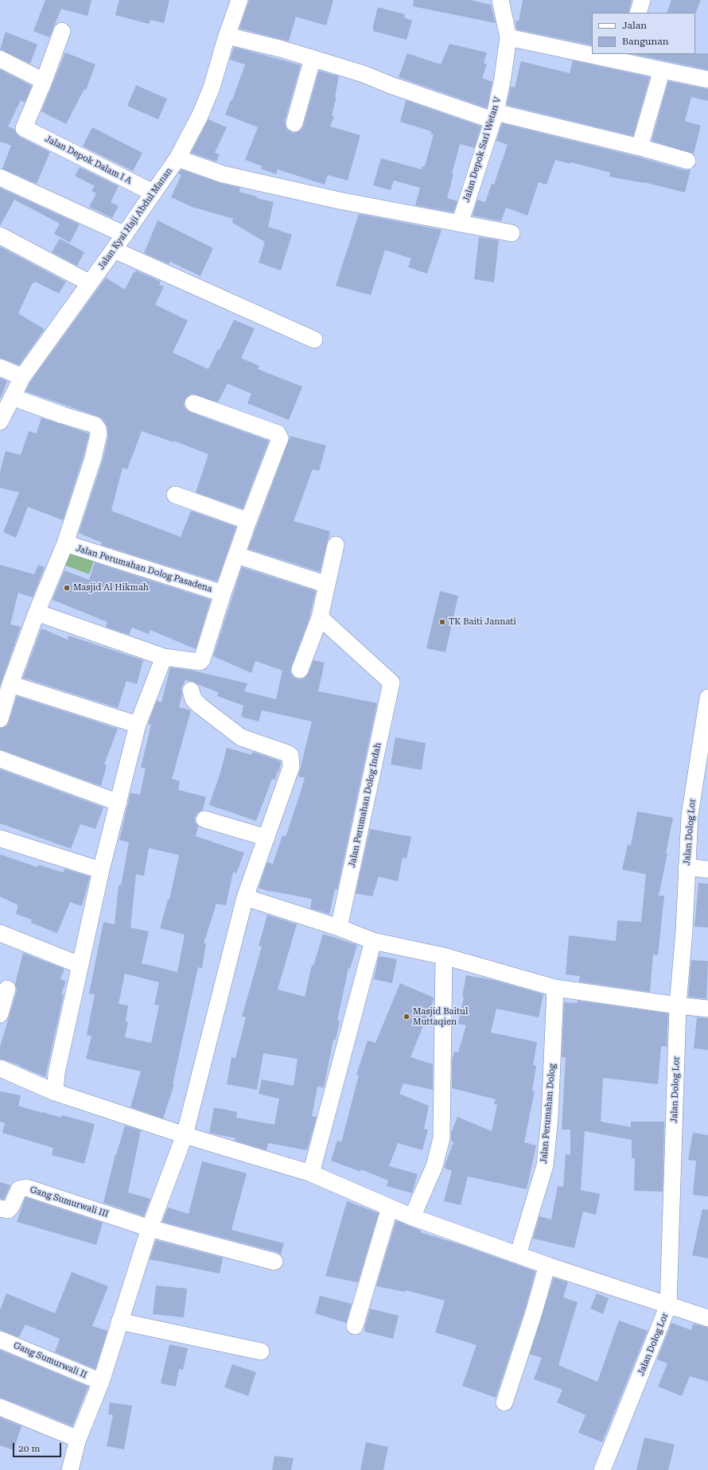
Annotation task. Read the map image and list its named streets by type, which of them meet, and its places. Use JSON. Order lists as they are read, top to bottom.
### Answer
{
  "streets": {
    "street": [
      "Jalan Depok Sari Wetan V",
      "Jalan Depok Dalam I A",
      "Jalan Kyai Haji Abdul Manan",
      "Jalan Perumahan Dolog Pasadena",
      "Jalan Perumahan Dolog Indah",
      "Jalan Dolog Lor",
      "Jalan Perumahan Dolog",
      "Gang Sumurwali III",
      "Gang Sumurwali II"
    ]
  },
  "crossings": [
    ["Jalan Depok Dalam I A", "Jalan Kyai Haji Abdul Manan"],
    ["Jalan Kyai Haji Abdul Manan", "Jalan Perumahan Dolog Pasadena"]
  ],
  "places": ["Masjid Al Hikmah", "TK Baiti Jannati", "Masjid Baitul Muttaqien"],
  "legend": ["Jalan", "Bangunan"],
  "scale_bar": "20 m"
}
